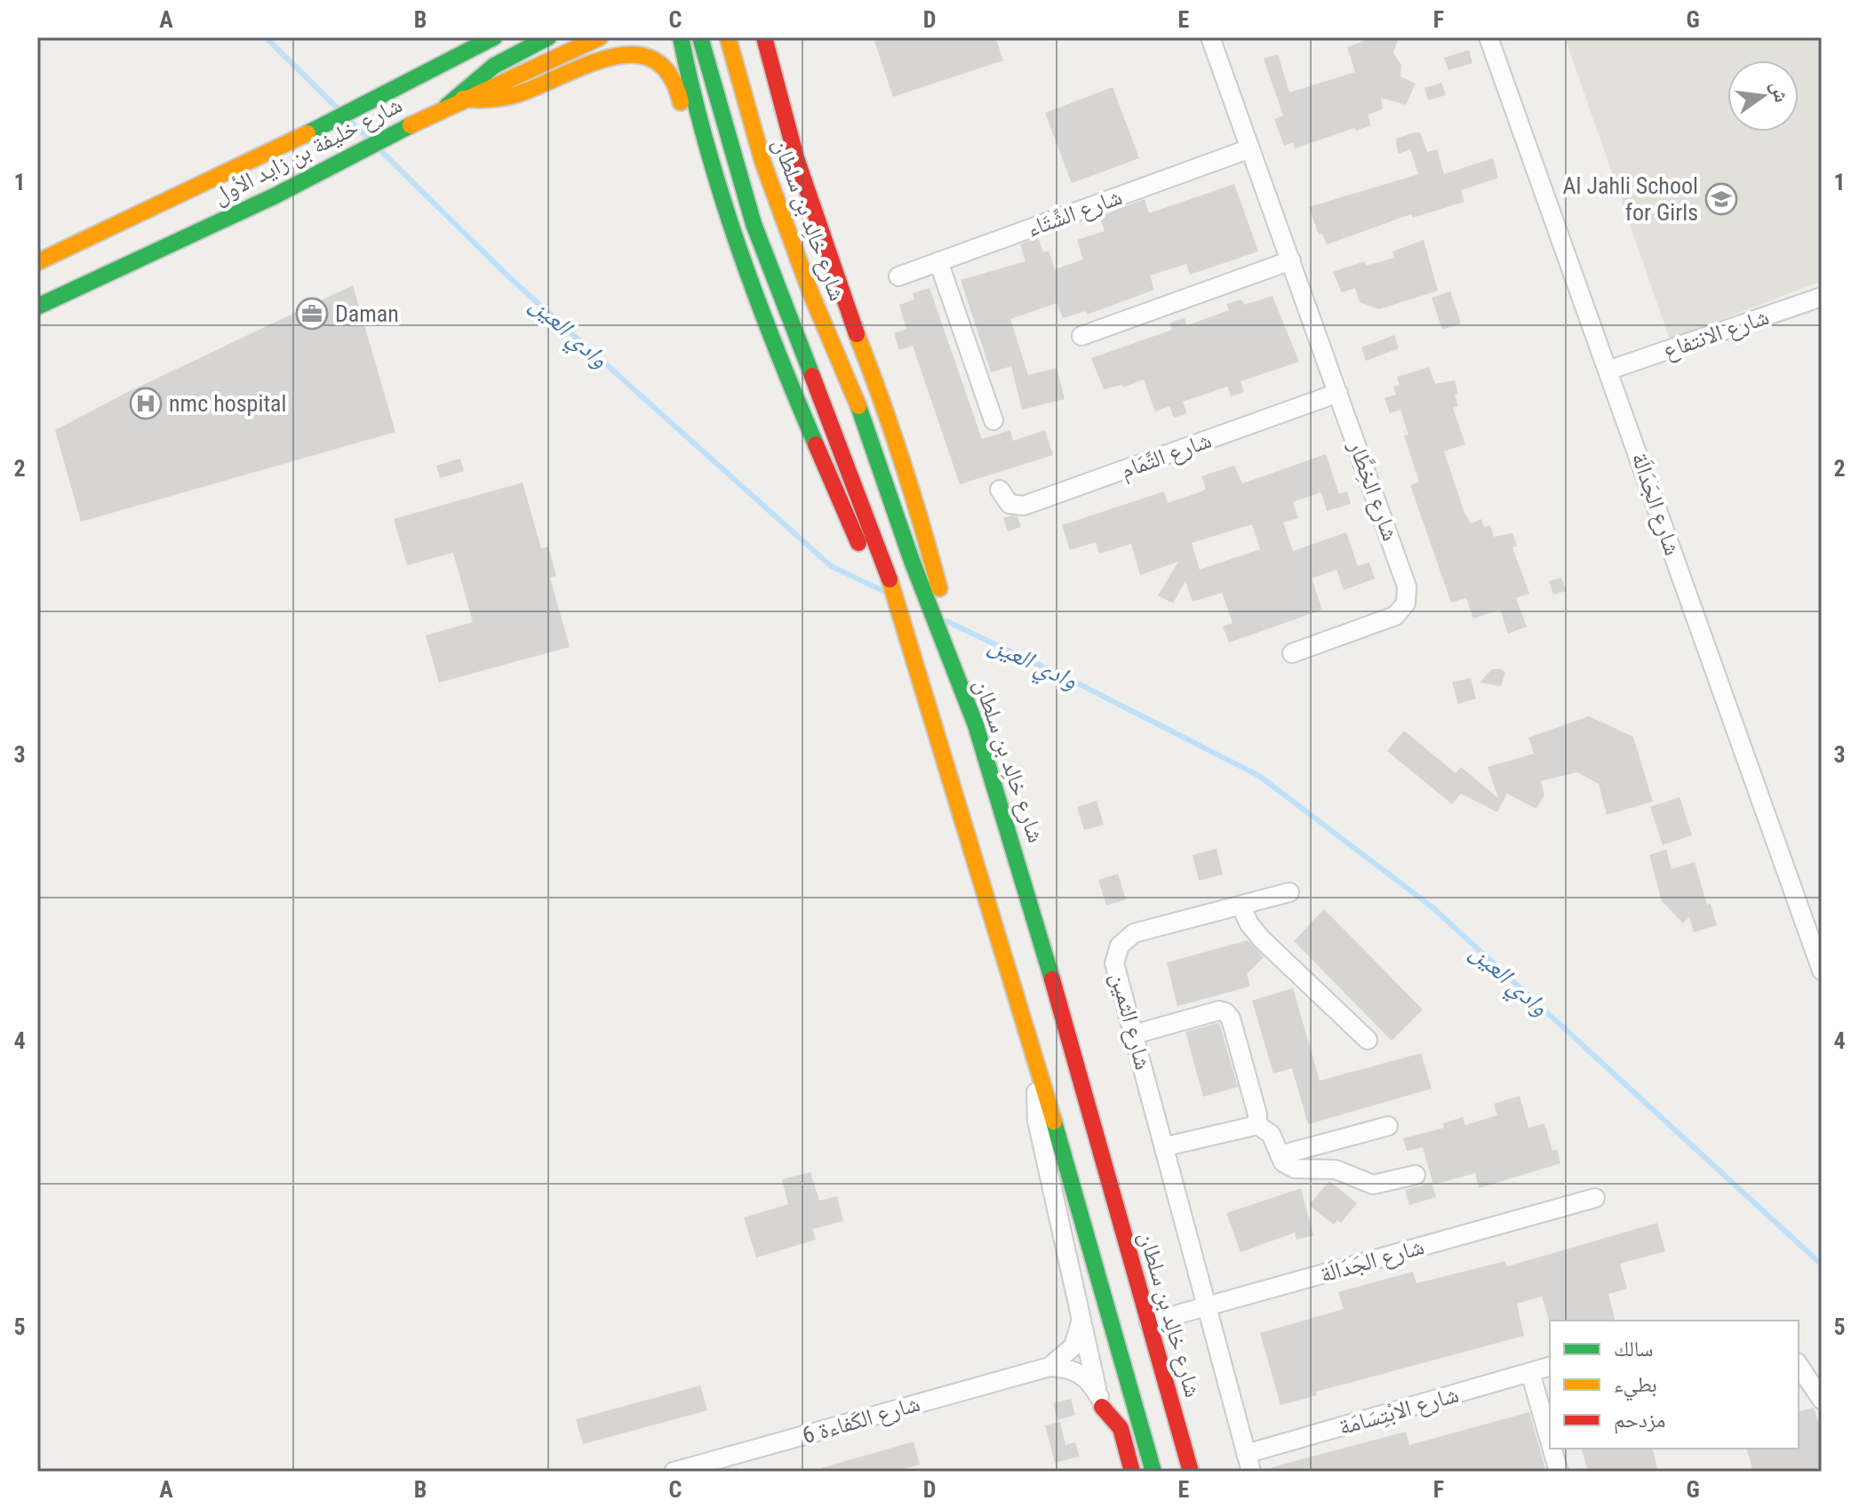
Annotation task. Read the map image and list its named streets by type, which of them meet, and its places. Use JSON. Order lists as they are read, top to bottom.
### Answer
{
  "streets": {
    "main road": ["شارع خليفة بن زايد الأول", "شارع خالِد بن سلطان"],
    "street": [
      "شارع الشِّتَاء",
      "شارع الانتفاع",
      "شارع التَّمَام",
      "شارع الخِطَّار",
      "شارع الجَدَالَة",
      "شارع الثمين",
      "شارع الابْتِسَامَة",
      "شارع الكَفاءة 6"
    ]
  },
  "crossings": [
    ["شارع الشِّتَاء", "شارع الخِطَّار"],
    ["شارع خالِد بن سلطان", "شارع الجَدَالَة"],
    ["شارع الانتفاع", "شارع الجَدَالَة"],
    ["شارع التَّمَام", "شارع الخِطَّار"],
    ["شارع الجَدَالَة", "شارع الثمين"],
    ["شارع الثمين", "شارع الابْتِسَامَة"]
  ],
  "water": ["وادي العين"],
  "places": {
    "school or university": ["Al Jahli School for Girls"],
    "office": ["Daman"],
    "hospital": ["nmc hospital"]
  },
  "legend": ["سالك", "بطيء", "مزدحم"],
  "north": "right",
  "grid": {
    "columns": [
      "A",
      "B",
      "C",
      "D",
      "E",
      "F",
      "G"
    ],
    "rows": [
      "1",
      "2",
      "3",
      "4",
      "5"
    ]
  }
}
